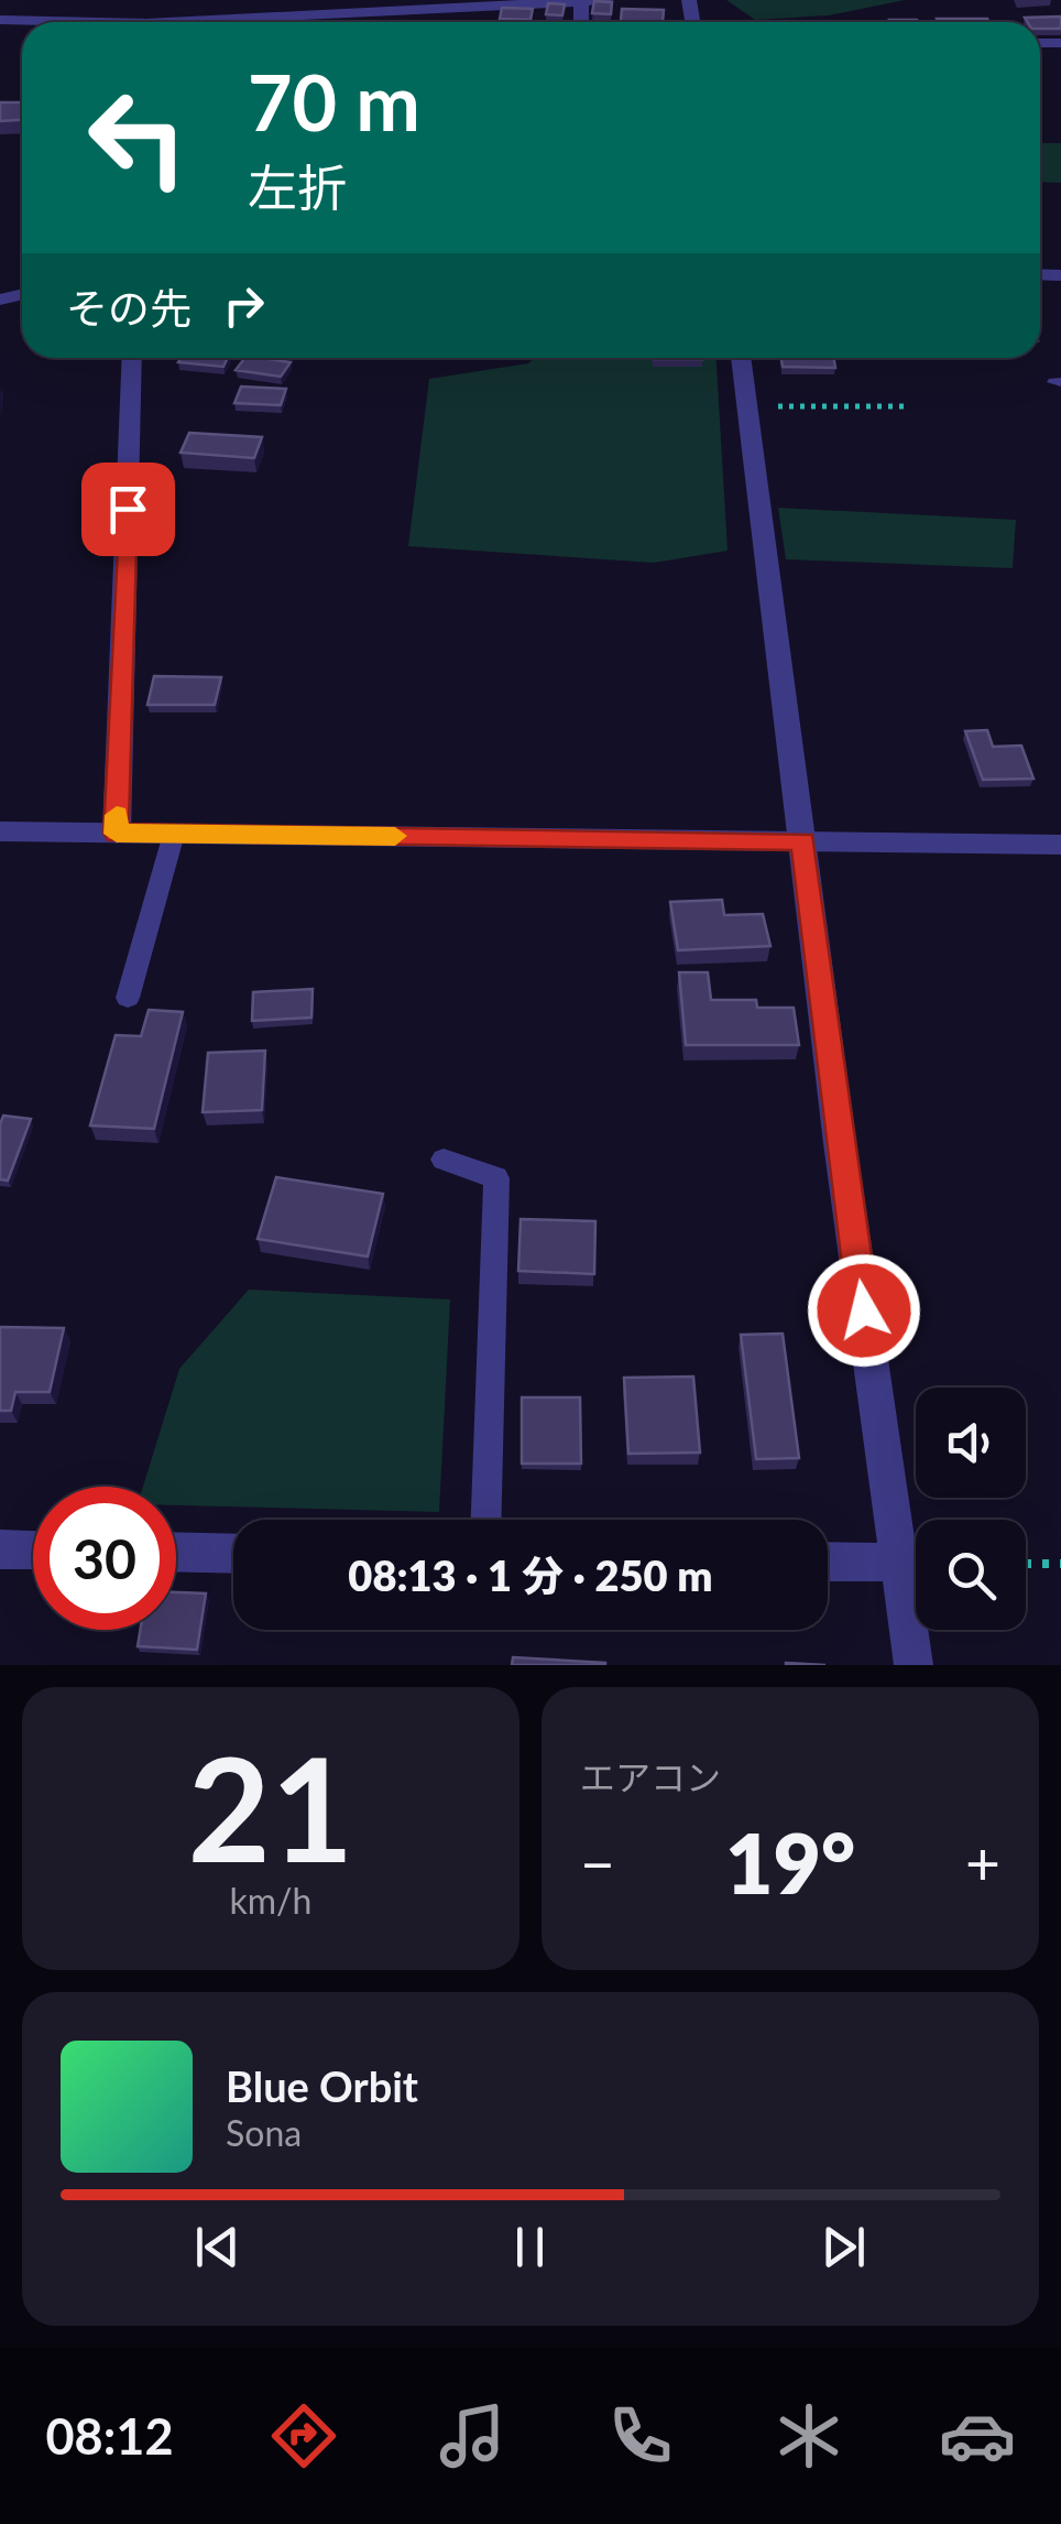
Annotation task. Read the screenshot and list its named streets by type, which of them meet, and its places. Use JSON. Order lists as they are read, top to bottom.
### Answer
{
  "page": {
    "turn": ["70 m", "左折"],
    "then": "その先",
    "limit": "30",
    "trip": "08:13 · 1 分 · 250 m",
    "tile": [
      ["21", "km/h"],
      "エアコン"
    ],
    "heat": ["−", "19°", "+"],
    "song": ["Blue Orbit", "Sona"],
    "tabs": "08:12"
  }
}
